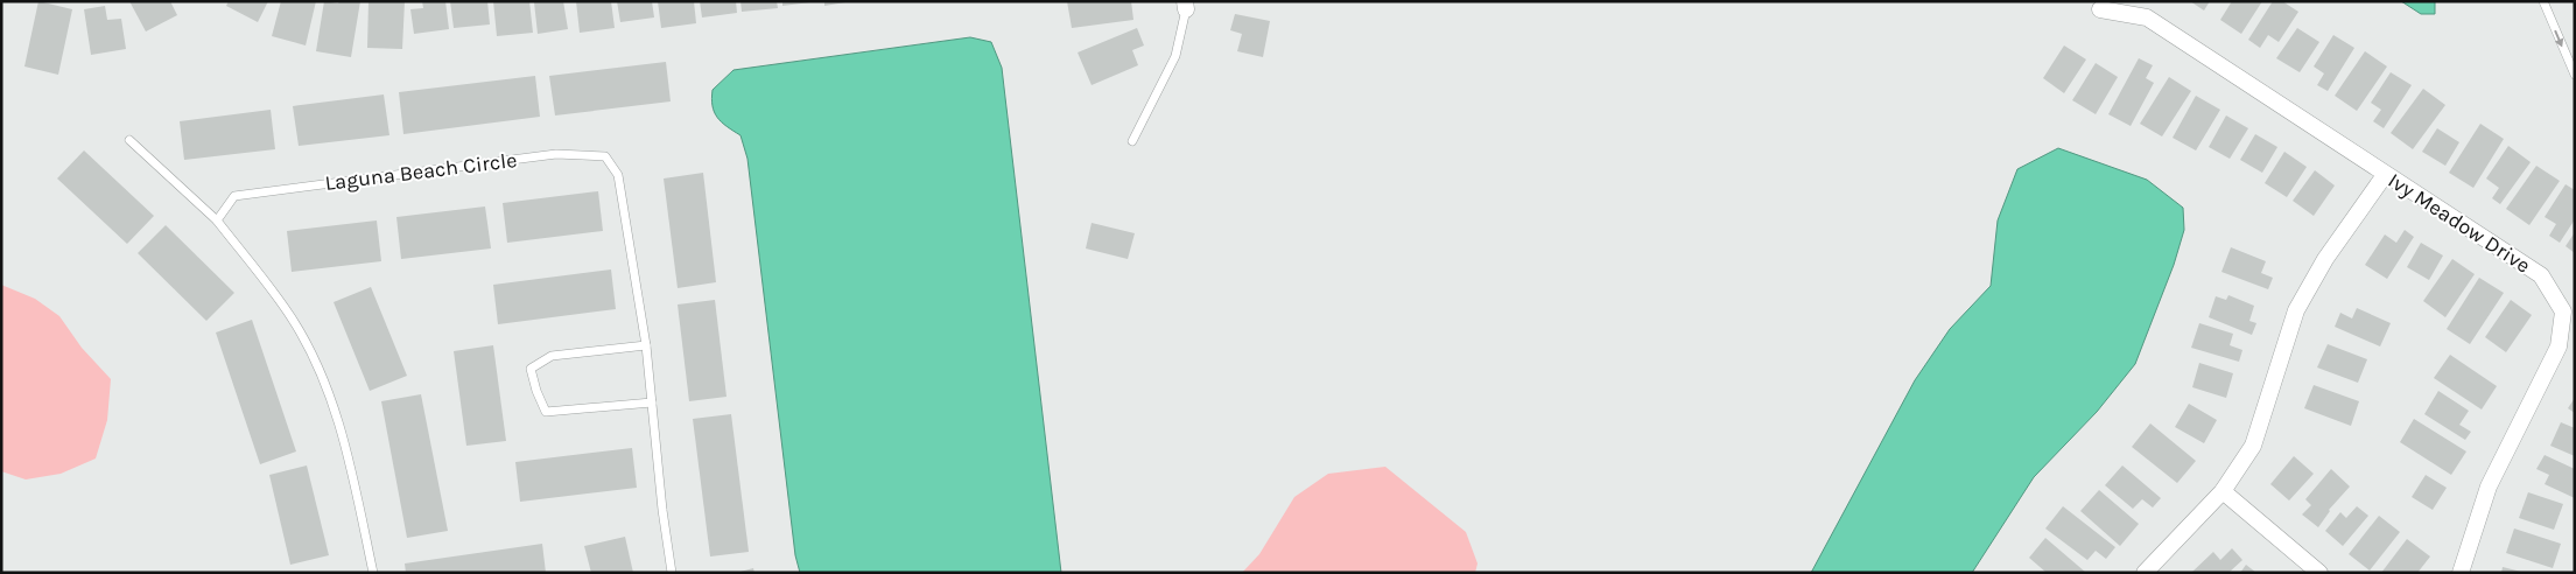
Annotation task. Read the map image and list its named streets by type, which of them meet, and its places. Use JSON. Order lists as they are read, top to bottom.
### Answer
{
  "streets": {
    "street": ["Ivy Meadow Drive"],
    "lane": ["Laguna Beach Circle"]
  }
}
